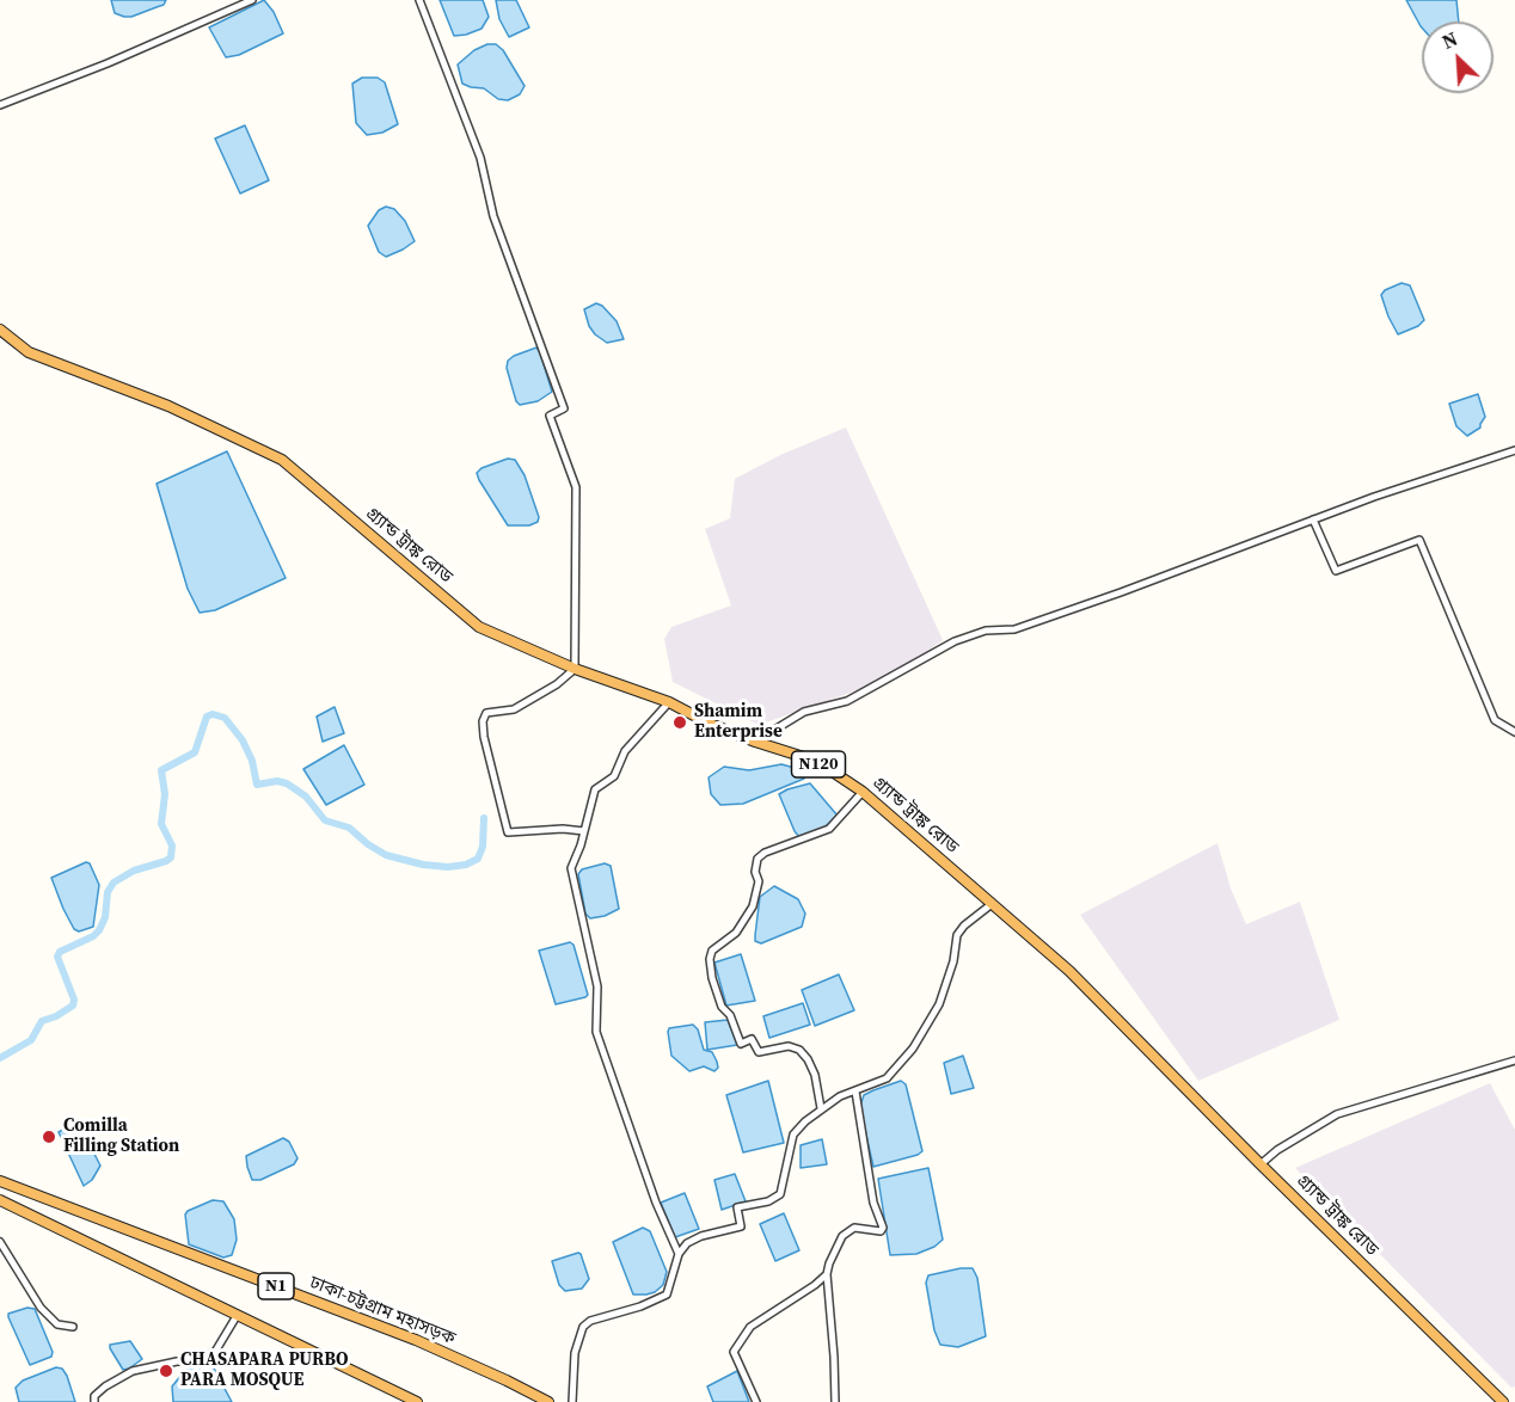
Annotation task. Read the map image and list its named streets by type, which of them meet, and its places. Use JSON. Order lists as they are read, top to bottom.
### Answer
{
  "streets": {
    "highway": [
      "গ্র্যান্ড ট্রাঙ্ক রোড",
      "N120",
      "N1",
      "ঢাকা-চট্টগ্রাম মহাসড়ক"
    ]
  },
  "places": ["Shamim Enterprise", "Comilla Filling Station", "CHASAPARA PURBO PARA MOSQUE"],
  "north": "top left"
}
